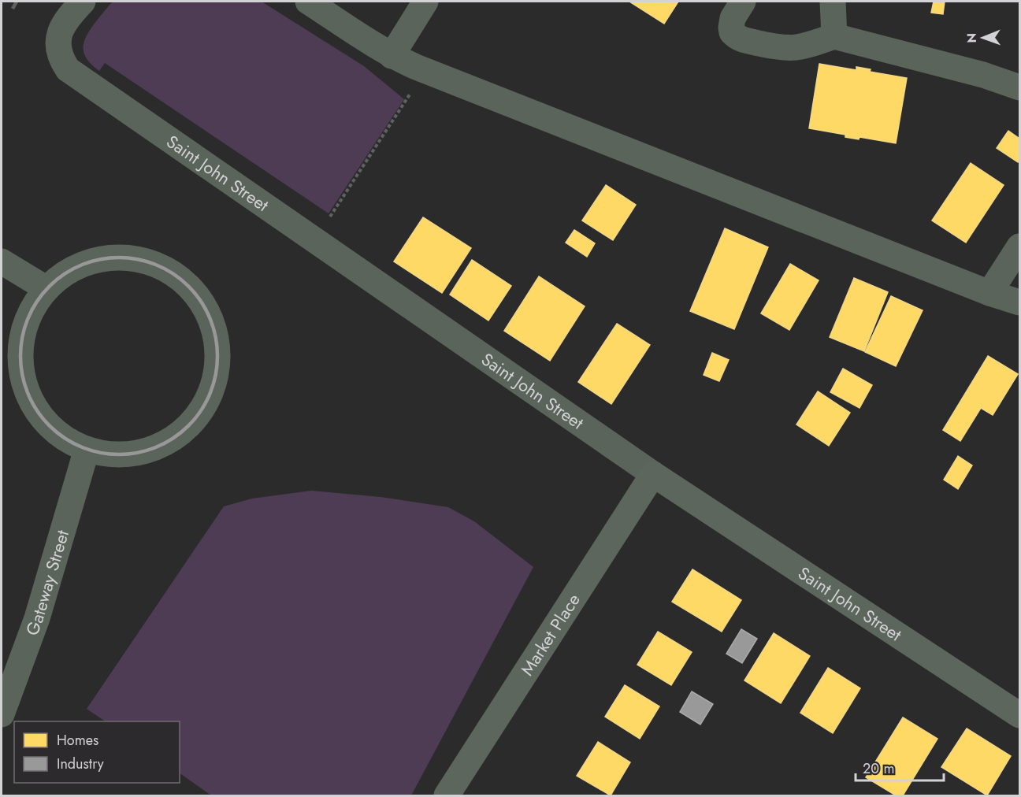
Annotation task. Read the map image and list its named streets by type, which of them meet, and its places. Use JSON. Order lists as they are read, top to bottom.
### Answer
{
  "streets": {
    "street": ["Saint John Street", "Gateway Street", "Market Place"]
  },
  "crossings": [
    ["Saint John Street", "Market Place"]
  ],
  "legend": ["Homes", "Industry"],
  "scale_bar": "20 m",
  "north": "left"
}
